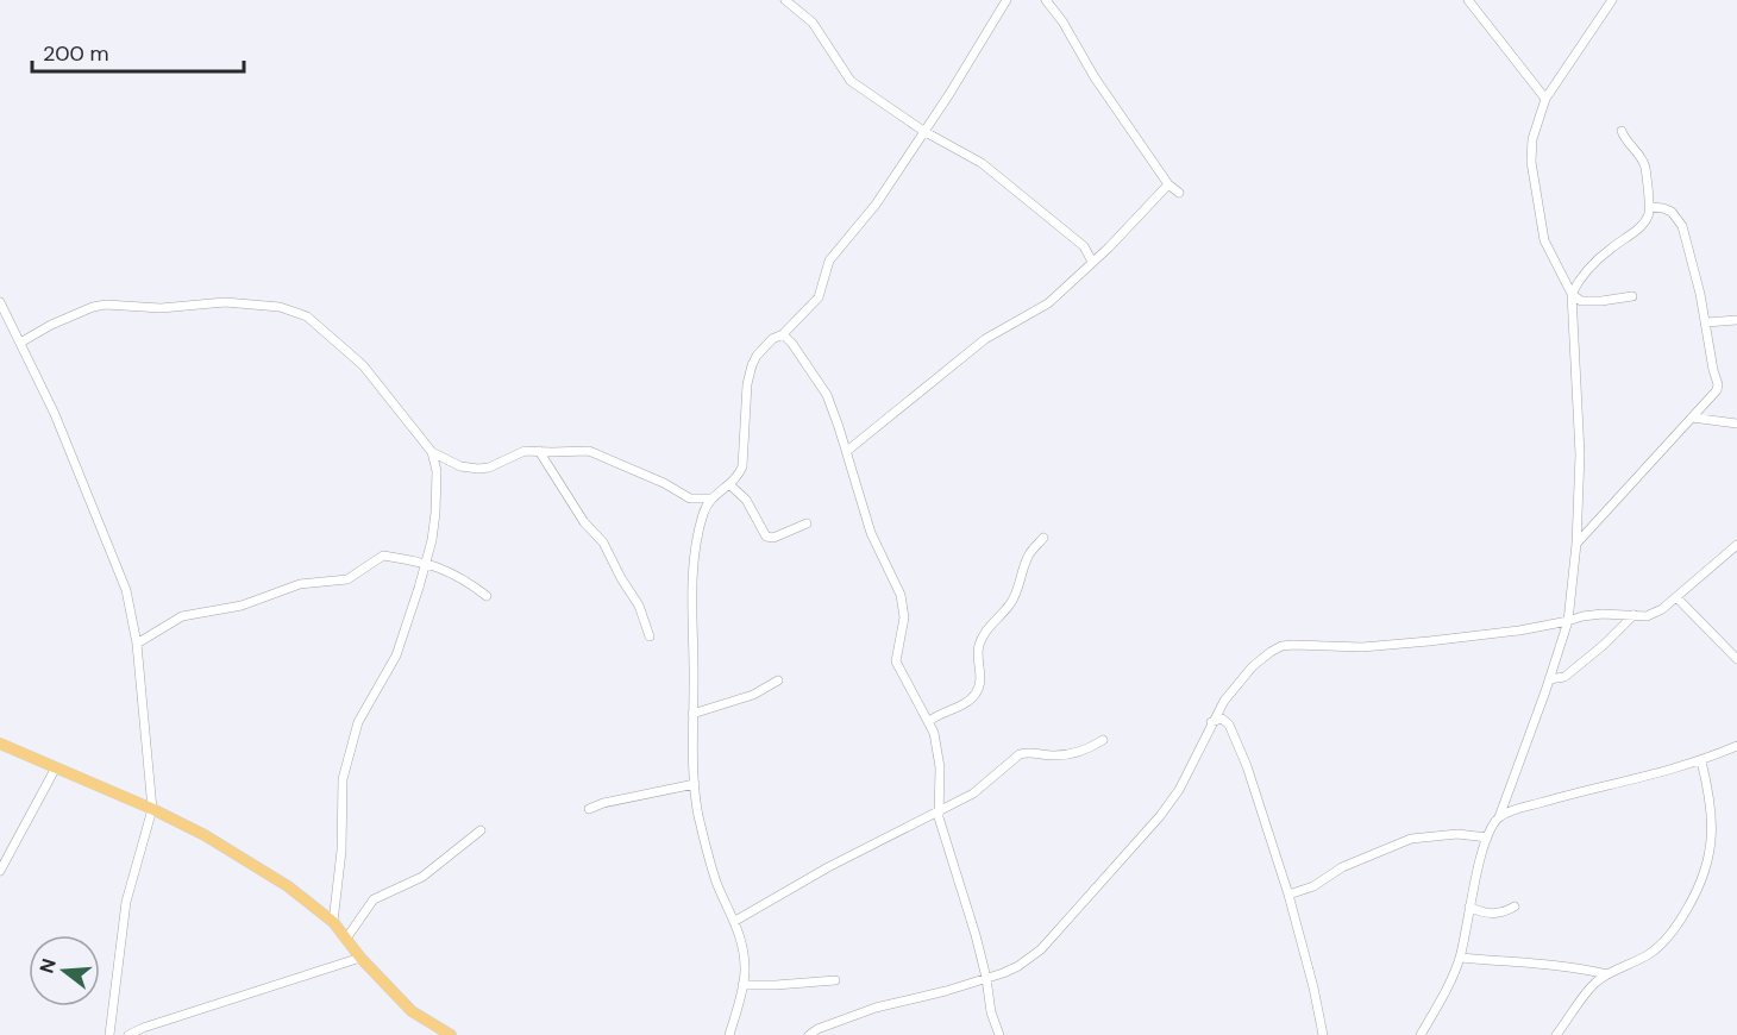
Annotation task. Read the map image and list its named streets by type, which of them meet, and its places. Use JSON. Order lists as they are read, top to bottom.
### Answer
{
  "scale_bar": "200 m",
  "north": "left"
}
